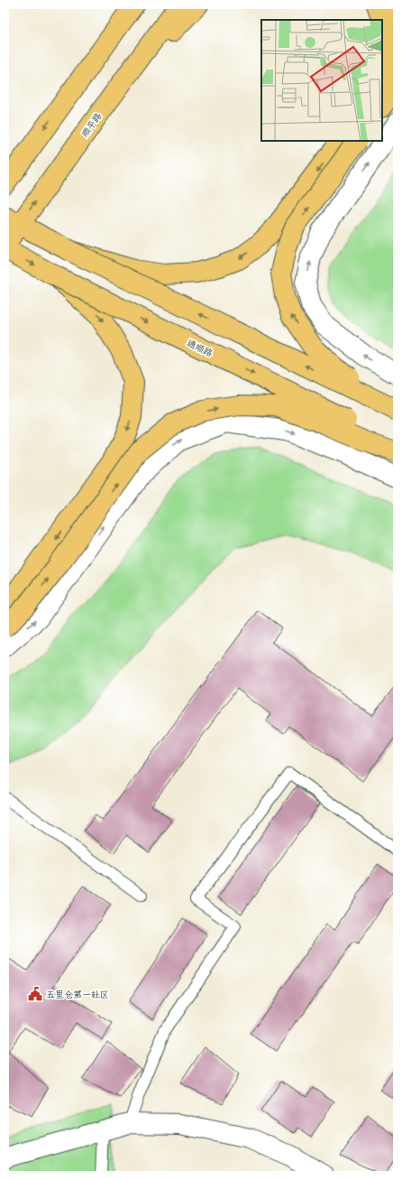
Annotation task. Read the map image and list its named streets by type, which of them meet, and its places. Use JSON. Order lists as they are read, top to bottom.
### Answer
{
  "streets": {
    "main road": ["顺平路", "通顺路"]
  },
  "places": {
    "public building": ["五里仓第一社区"]
  }
}
